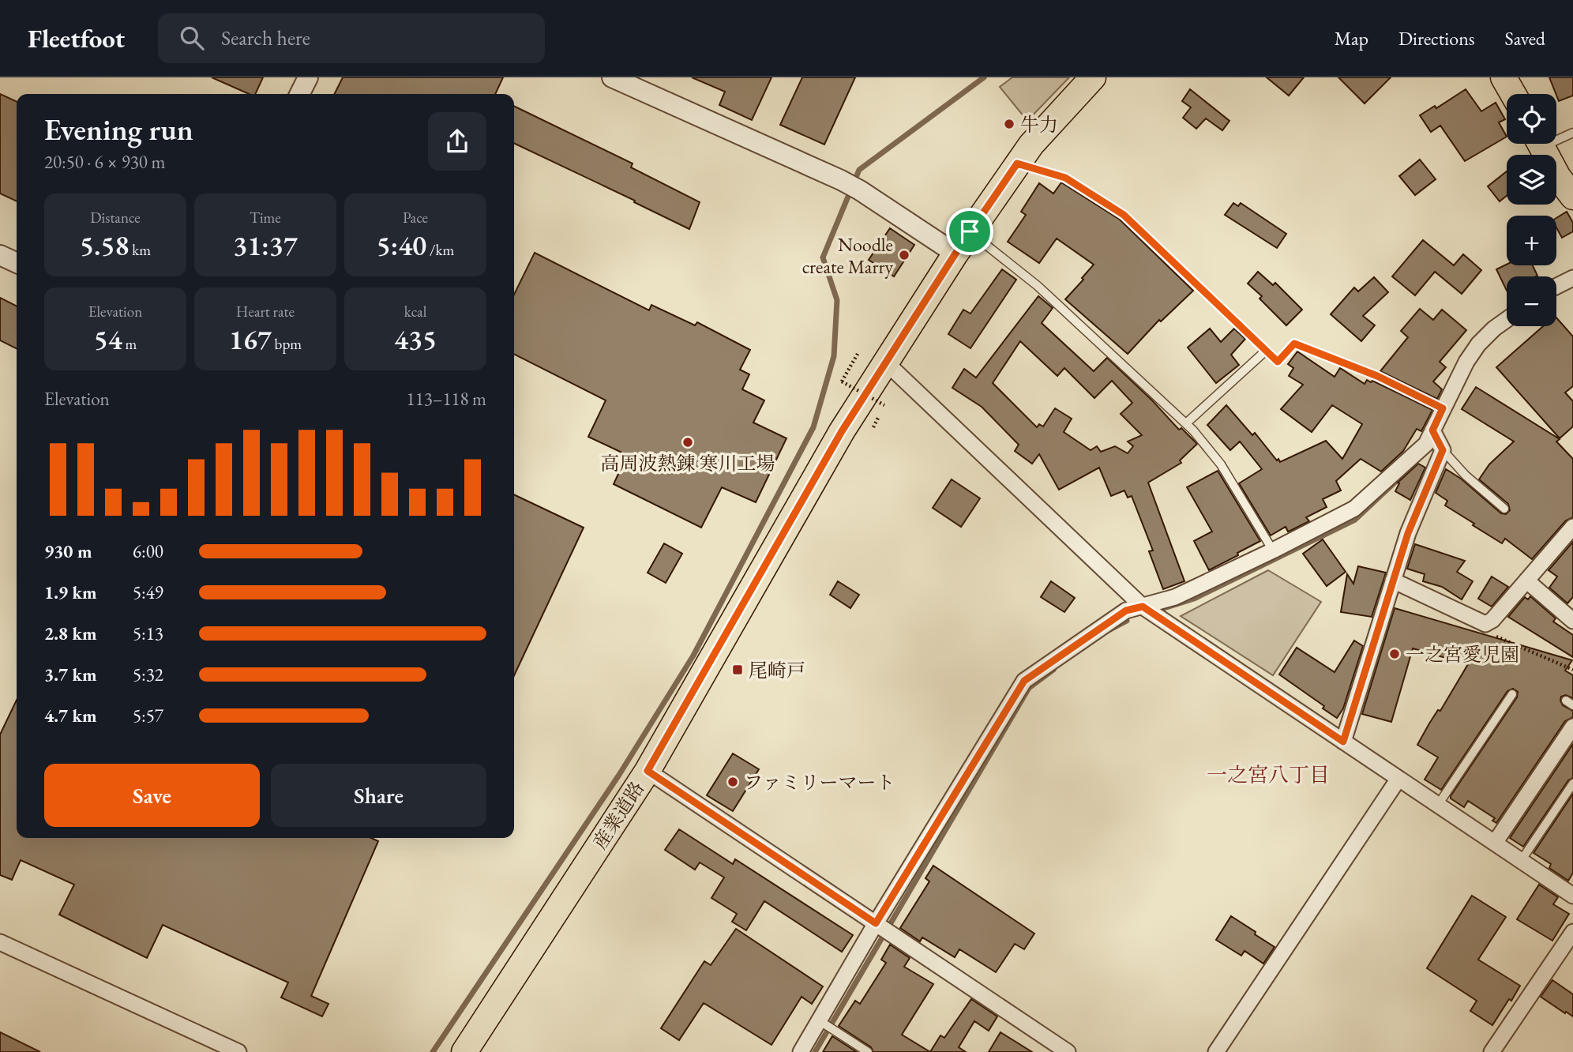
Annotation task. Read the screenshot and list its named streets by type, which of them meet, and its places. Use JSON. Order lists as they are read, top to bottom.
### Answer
{
  "streets": {
    "main road": ["産業道路"]
  },
  "districts": ["一之宮八丁目"],
  "places": {
    "other": [
      "牛力",
      "Noodle create Marry",
      "高周波熱錬 寒川工場",
      "一之宮愛児園",
      "ファミリーマート"
    ],
    "transit": ["尾崎戸"]
  },
  "page": {
    "header": "Fleetfoot",
    "search": "Search here",
    "nav": ["Map", "Directions", "Saved"],
    "map_buttons": ["+", "−"],
    "heading": ["Evening run", "20:50 · 6 × 930 m"],
    "stats": [
      ["Distance", "5.58 km"],
      ["Time", "31:37"],
      ["Pace", "5:40 /km"],
      ["Elevation", "54 m"],
      ["Heart rate", "167 bpm"],
      ["kcal", "435"]
    ],
    "chart": ["Elevation", "113–118 m"],
    "list": [
      {
        "name": "930 m",
        "note": "6:00"
      },
      {
        "name": "1.9 km",
        "note": "5:49"
      },
      {
        "name": "2.8 km",
        "note": "5:13"
      },
      {
        "name": "3.7 km",
        "note": "5:32"
      },
      {
        "name": "4.7 km",
        "note": "5:57"
      }
    ],
    "buttons": ["Save", "Share"]
  }
}
